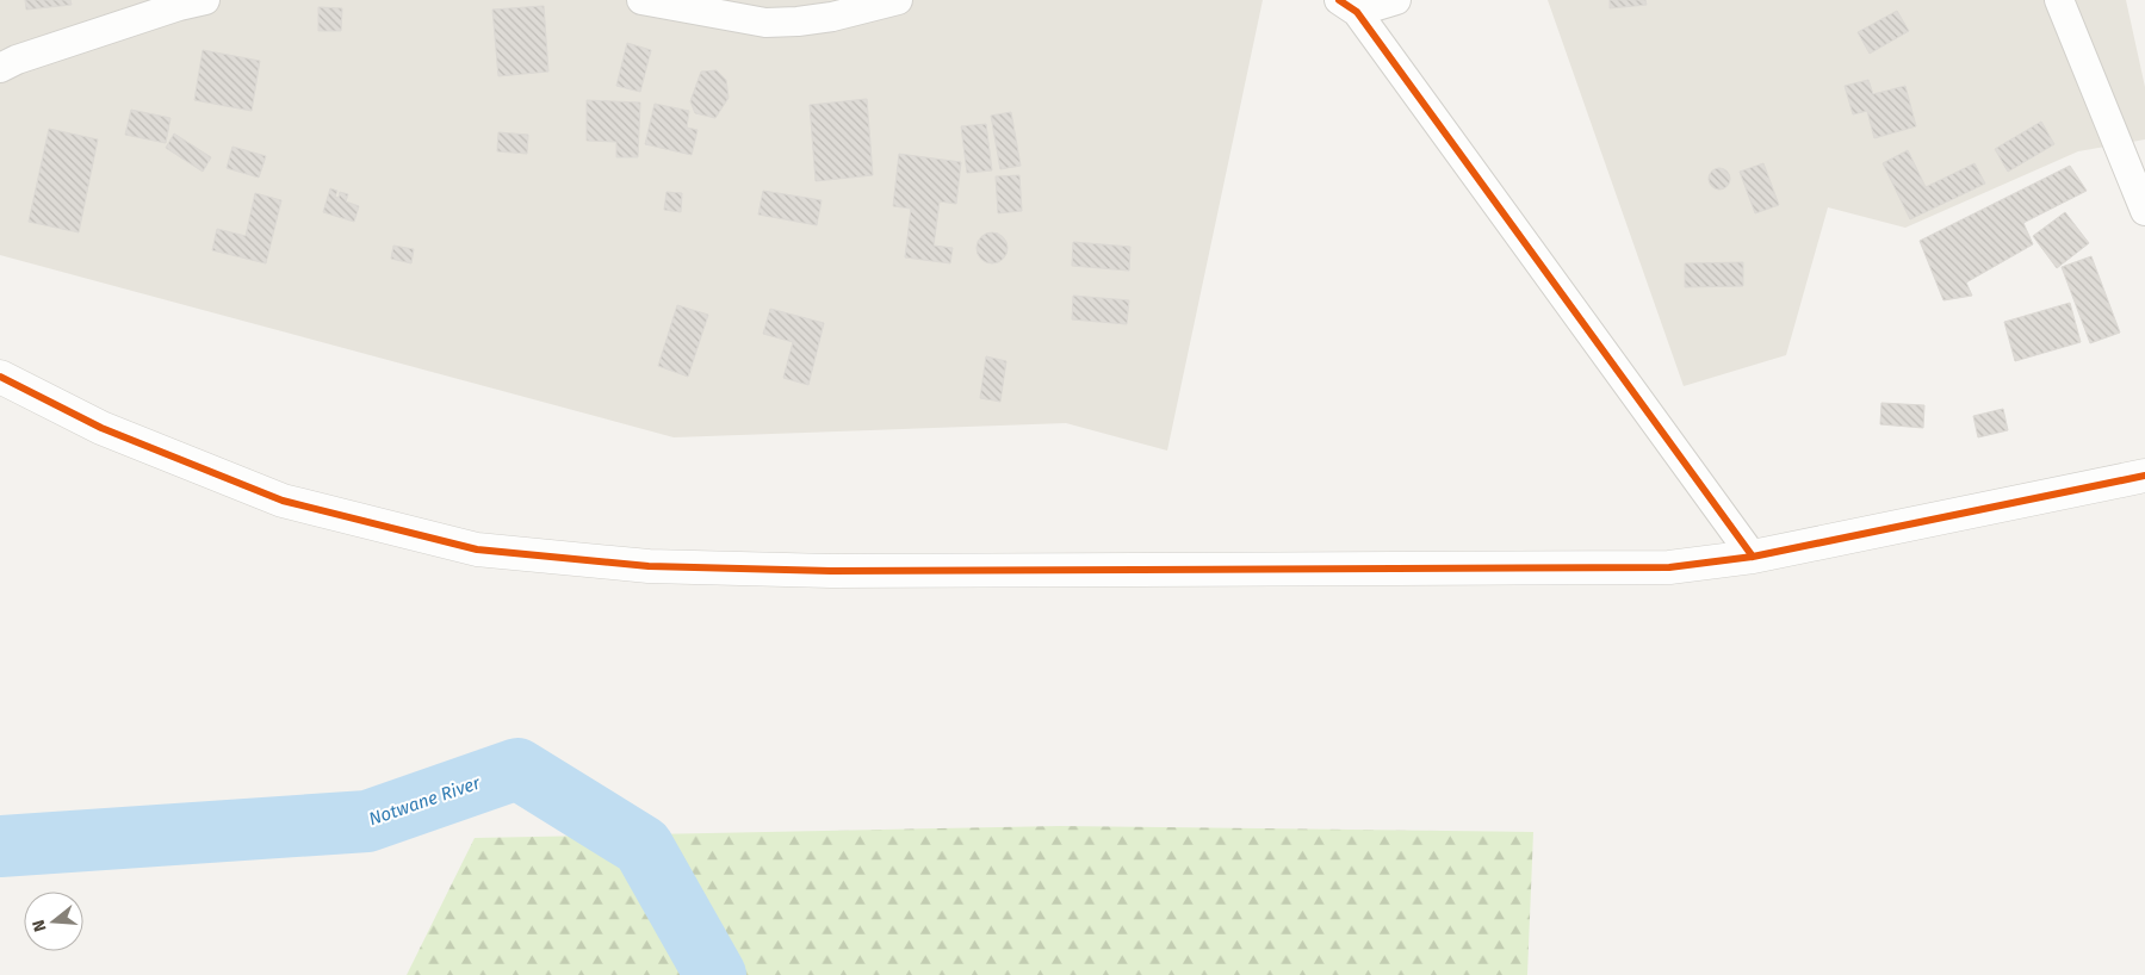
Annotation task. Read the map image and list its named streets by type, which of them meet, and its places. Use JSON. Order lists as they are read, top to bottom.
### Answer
{
  "water": ["Notwane River"],
  "north": "left"
}
